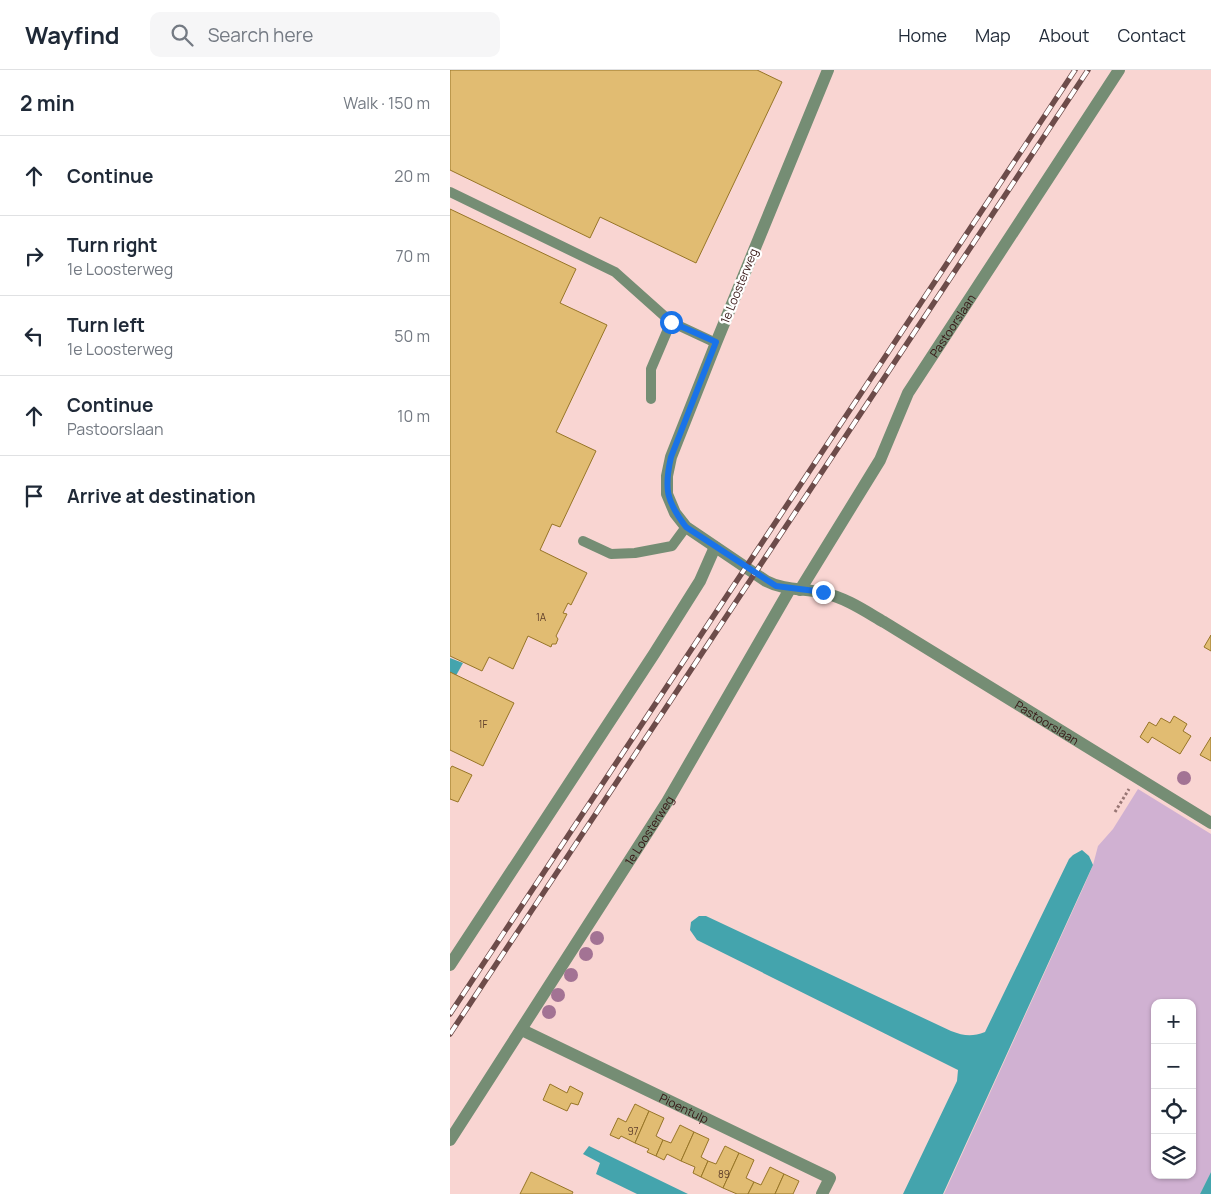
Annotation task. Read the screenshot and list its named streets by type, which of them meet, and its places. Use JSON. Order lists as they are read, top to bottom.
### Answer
{
  "streets": {
    "street": ["1e Loosterweg", "Pastoorslaan", "Pioentulp"]
  },
  "crossings": [
    ["1e Loosterweg", "Pastoorslaan"],
    ["1e Loosterweg", "Pioentulp"]
  ],
  "house_numbers": [
    "1A",
    "1F",
    "97",
    "89"
  ],
  "page": {
    "header": "Wayfind",
    "search": "Search here",
    "nav": [
      "Home",
      "Map",
      "About",
      "Contact"
    ],
    "heading": ["2 min", "Walk · 150 m"],
    "list": [
      ["Continue", "20 m"],
      ["Turn right", "1e Loosterweg", "70 m"],
      ["Turn left", "1e Loosterweg", "50 m"],
      ["Continue", "Pastoorslaan", "10 m"],
      "Arrive at destination"
    ],
    "map_buttons": ["+", "−"]
  }
}
